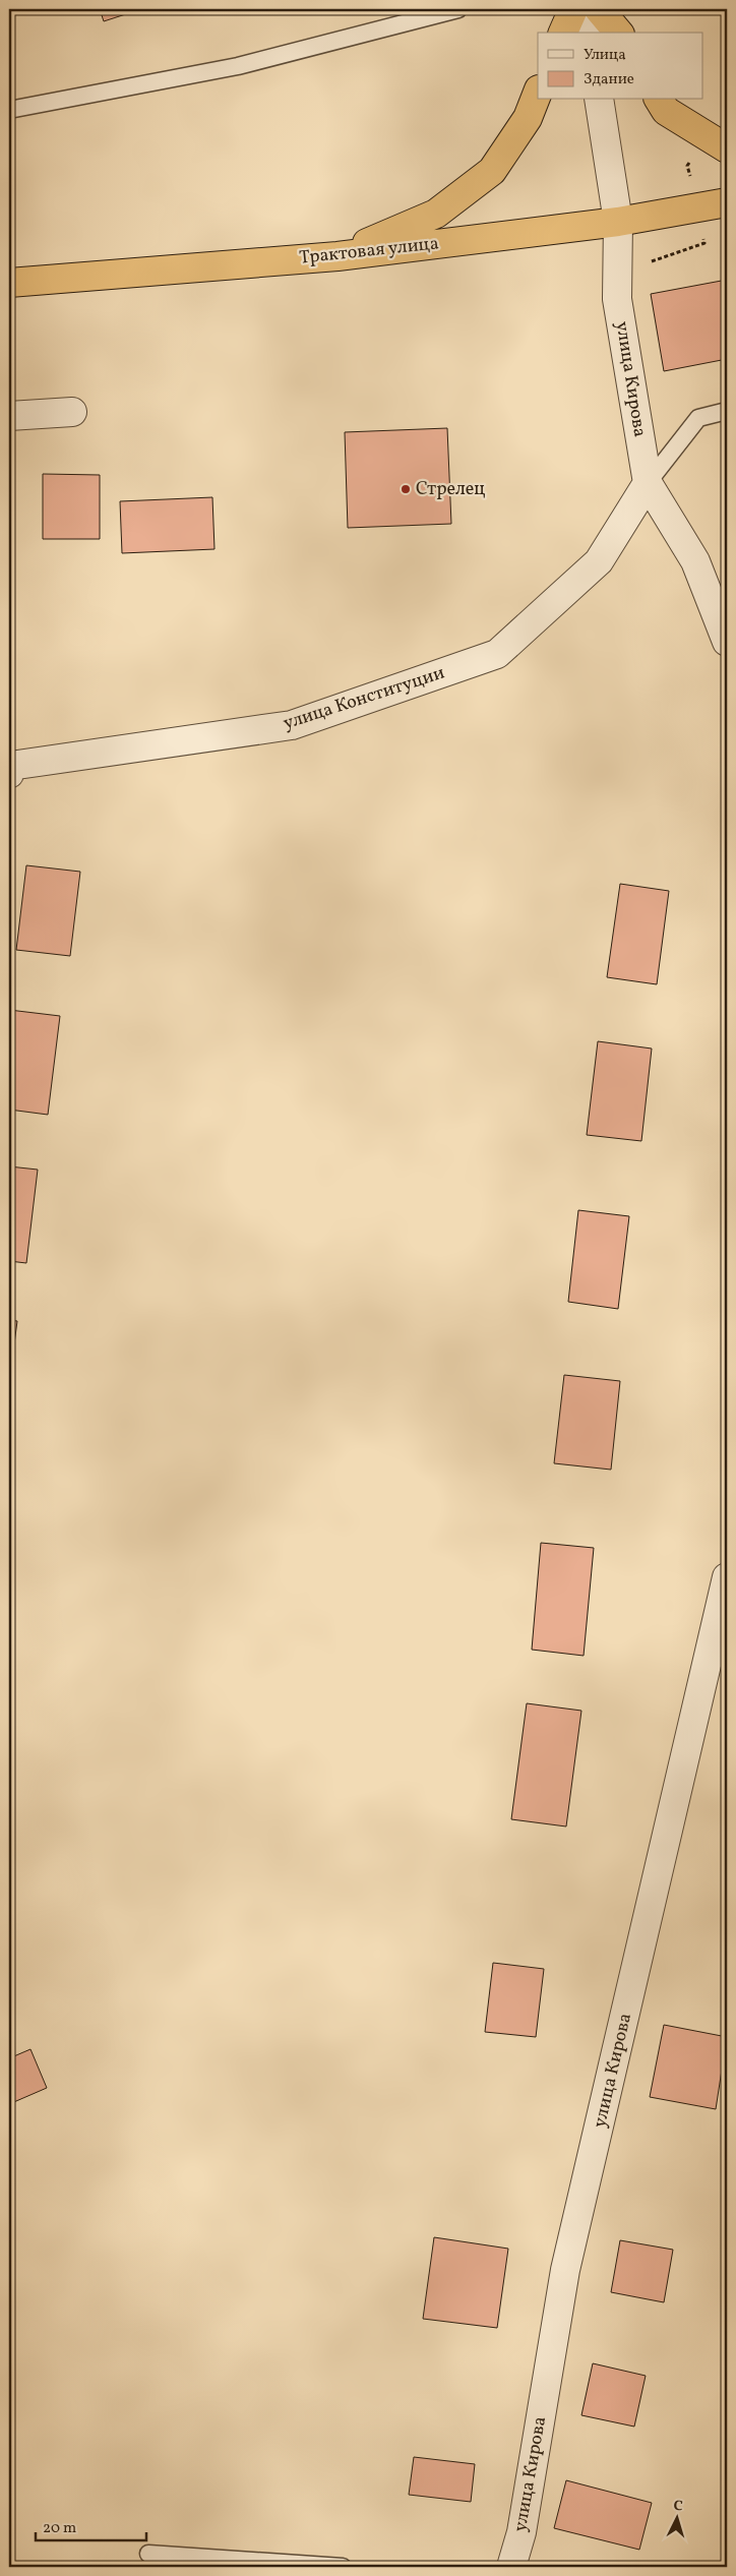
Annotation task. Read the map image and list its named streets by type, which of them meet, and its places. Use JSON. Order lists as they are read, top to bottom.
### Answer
{
  "streets": {
    "highway": ["Трактовая улица"],
    "street": ["улица Кирова", "улица Конституции"]
  },
  "crossings": [
    ["Трактовая улица", "улица Кирова"],
    ["улица Кирова", "улица Конституции"]
  ],
  "places": ["Стрелец"],
  "legend": ["Улица", "Здание"],
  "scale_bar": "20 m",
  "north": "top"
}
